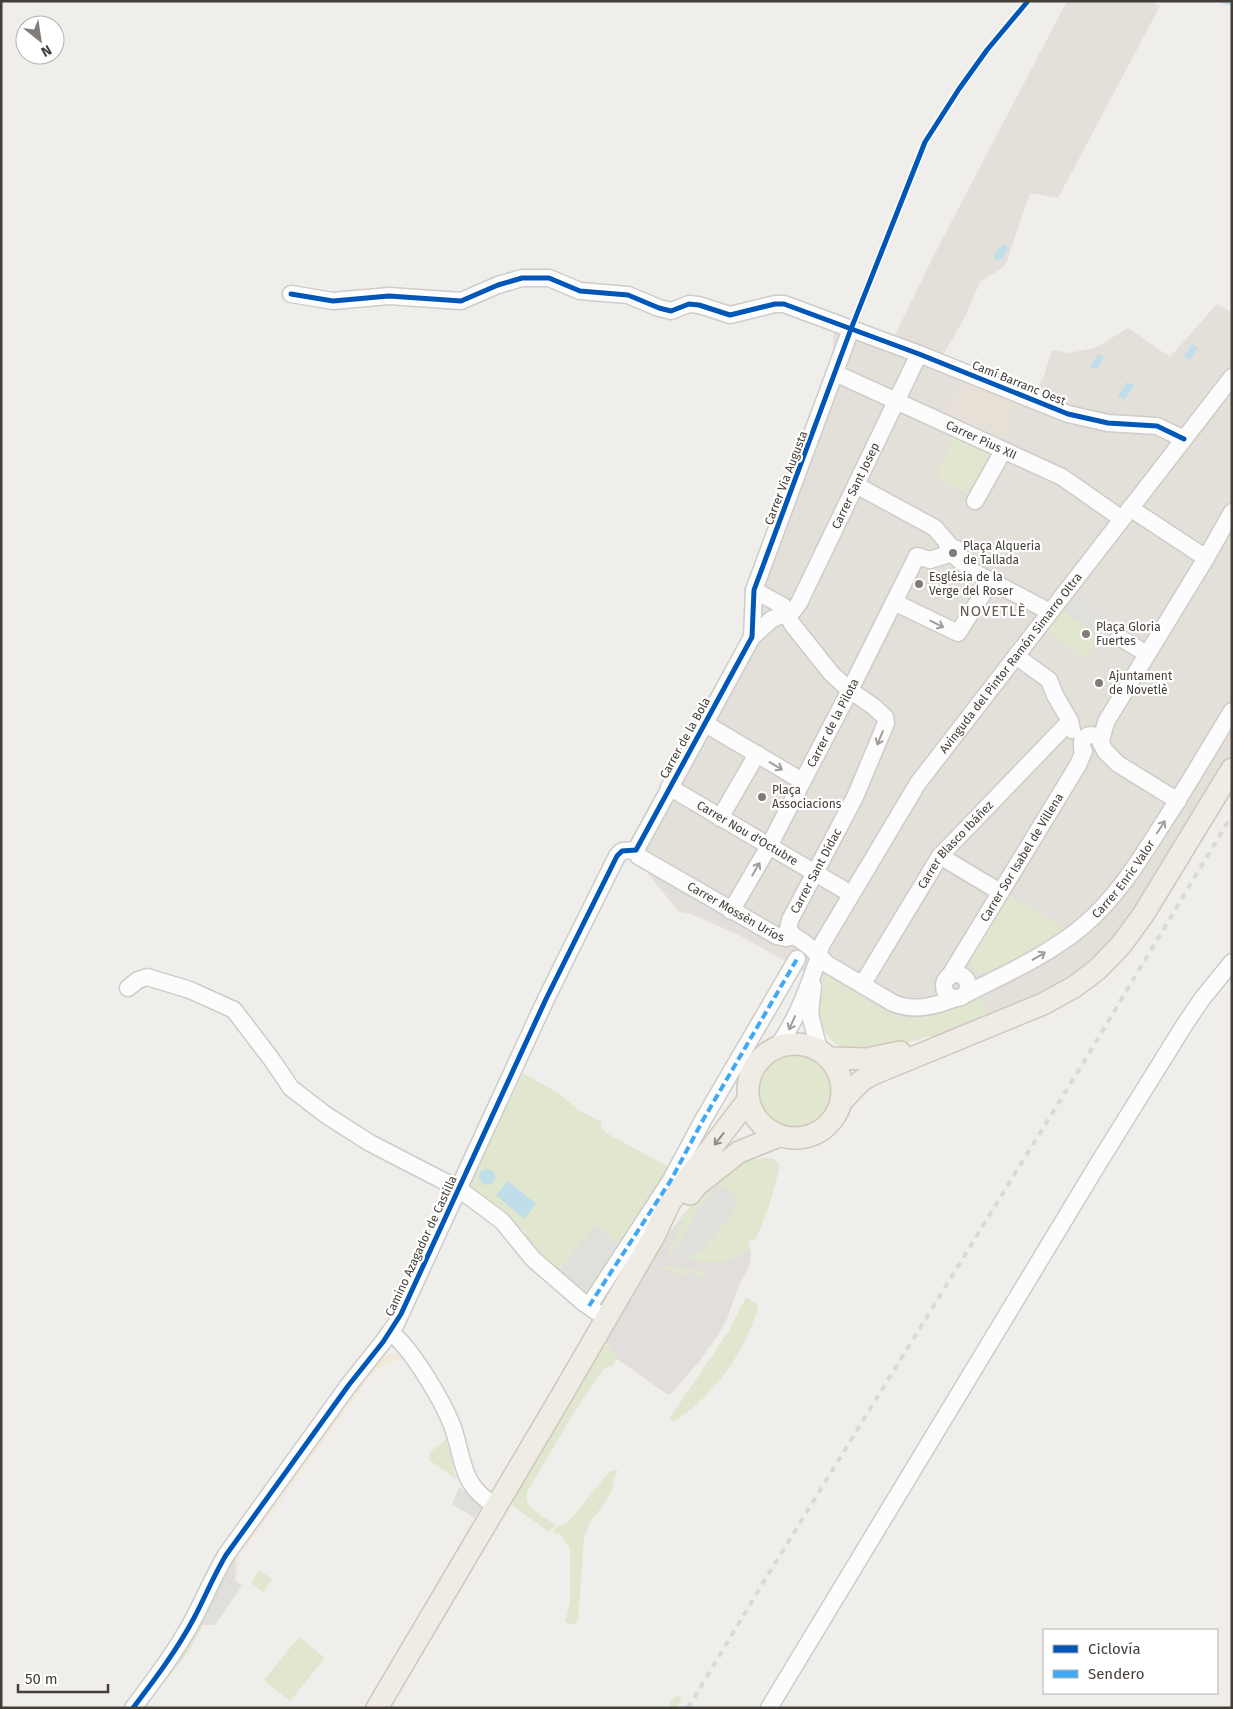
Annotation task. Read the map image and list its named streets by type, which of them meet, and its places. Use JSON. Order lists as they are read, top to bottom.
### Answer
{
  "streets": {
    "street": [
      "Camí Barranc Oest",
      "Carrer Pius XII",
      "Carrer Via Augusta",
      "Carrer Sant Josep",
      "Avinguda del Pintor Ramón Simarro Oltra",
      "Carrer de la Pilota",
      "Carrer de la Bola",
      "Carrer Nou d'Octubre",
      "Carrer Blasco Ibáñez",
      "Carrer Sor Isabel de Villena",
      "Carrer Sant Dídac",
      "Carrer Enric Valor",
      "Carrer Mossèn Uríos",
      "Camino Azagador de Castilla"
    ]
  },
  "crossings": [
    ["Camí Barranc Oest", "Carrer Via Augusta"],
    ["Camí Barranc Oest", "Carrer Sant Josep"],
    ["Camí Barranc Oest", "Avinguda del Pintor Ramón Simarro Oltra"],
    ["Carrer Pius XII", "Carrer Via Augusta"],
    ["Carrer Pius XII", "Carrer Sant Josep"],
    ["Carrer Pius XII", "Avinguda del Pintor Ramón Simarro Oltra"],
    ["Carrer Pius XII", "Carrer Sor Isabel de Villena"],
    ["Carrer Via Augusta", "Carrer de la Bola"],
    ["Carrer Sant Josep", "Carrer de la Bola"],
    ["Carrer Sant Josep", "Carrer Sant Dídac"],
    ["Avinguda del Pintor Ramón Simarro Oltra", "Carrer Nou d'Octubre"],
    ["Avinguda del Pintor Ramón Simarro Oltra", "Carrer Mossèn Uríos"],
    ["Carrer de la Pilota", "Carrer Nou d'Octubre"],
    ["Carrer de la Pilota", "Carrer Sant Dídac"],
    ["Carrer de la Pilota", "Carrer Mossèn Uríos"],
    ["Carrer de la Bola", "Carrer Nou d'Octubre"],
    ["Carrer de la Bola", "Carrer Sant Dídac"],
    ["Carrer de la Bola", "Carrer Mossèn Uríos"],
    ["Carrer de la Bola", "Camino Azagador de Castilla"],
    ["Carrer Nou d'Octubre", "Carrer Sant Dídac"],
    ["Carrer Blasco Ibáñez", "Carrer Mossèn Uríos"],
    ["Carrer Sant Dídac", "Carrer Mossèn Uríos"],
    ["Carrer Enric Valor", "Carrer Mossèn Uríos"],
    ["Carrer Mossèn Uríos", "Camino Azagador de Castilla"]
  ],
  "districts": ["NOVETLÈ"],
  "places": [
    "Plaça Alqueria de Tallada",
    "Església de la Verge del Roser",
    "Plaça Gloria Fuertes",
    "Ajuntament de Novetlè",
    "Plaça Associacions"
  ],
  "legend": ["Ciclovía", "Sendero"],
  "scale_bar": "50 m",
  "north": "bottom right"
}
